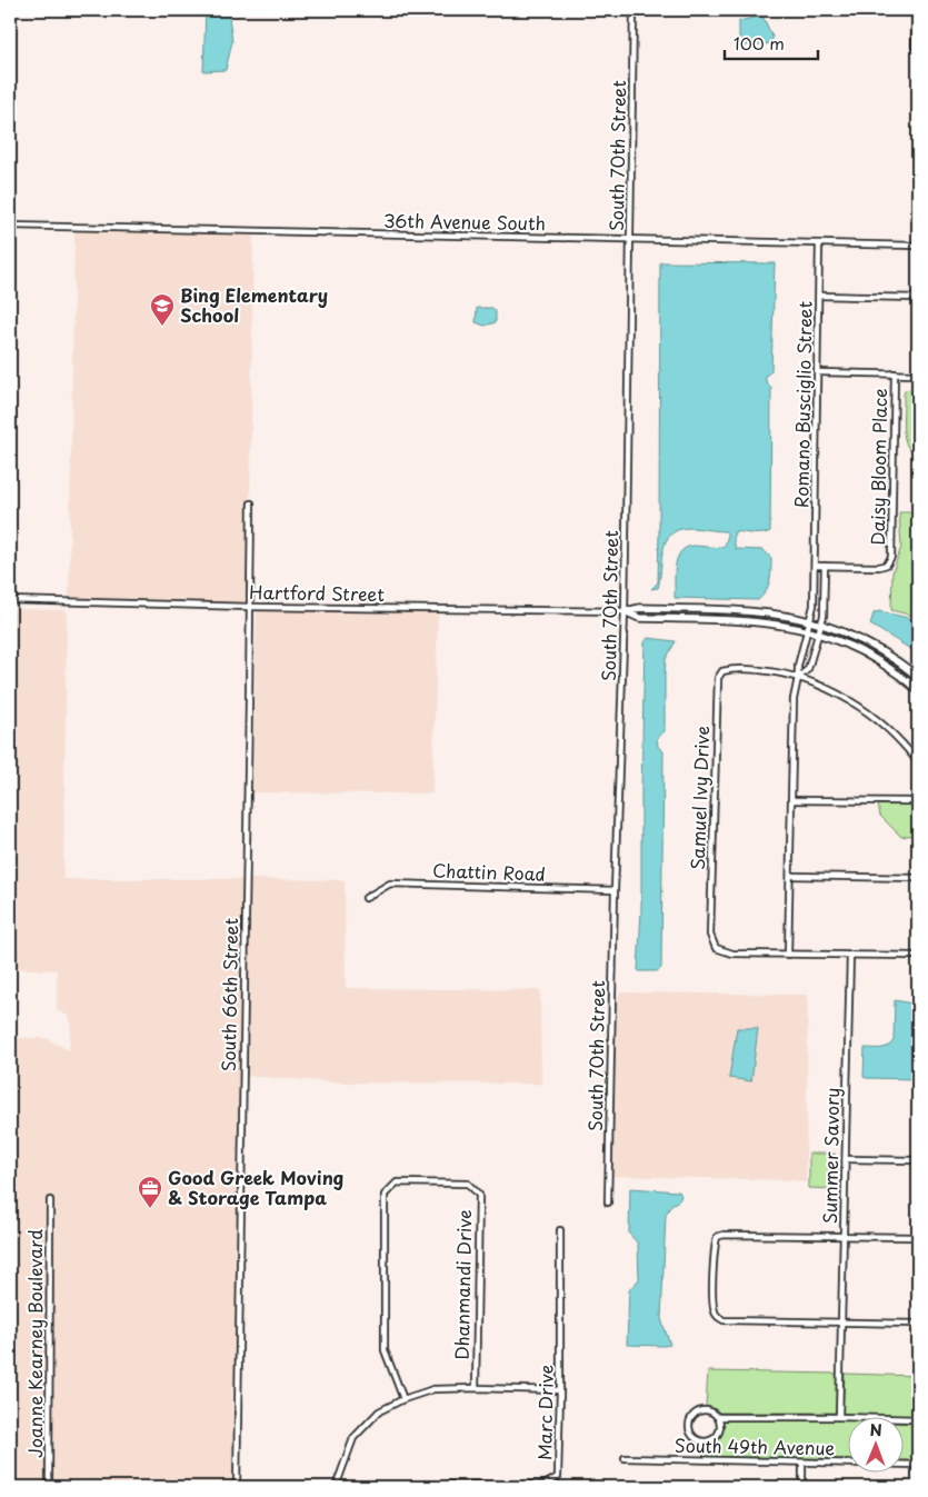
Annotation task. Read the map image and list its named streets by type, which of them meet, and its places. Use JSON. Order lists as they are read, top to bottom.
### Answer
{
  "streets": {
    "street": [
      "South 70th Street",
      "36th Avenue South",
      "Romano Busciglio Street",
      "Daisy Bloom Place",
      "Hartford Street",
      "Samuel Ivy Drive",
      "Chattin Road",
      "South 66th Street",
      "Summer Savory",
      "Dhanmandi Drive",
      "Joanne Kearney Boulevard",
      "Marc Drive",
      "South 49th Avenue"
    ]
  },
  "crossings": [
    ["South 70th Street", "36th Avenue South"],
    ["South 70th Street", "Hartford Street"],
    ["South 70th Street", "Chattin Road"],
    ["36th Avenue South", "Romano Busciglio Street"],
    ["Romano Busciglio Street", "Daisy Bloom Place"],
    ["Romano Busciglio Street", "Samuel Ivy Drive"],
    ["Hartford Street", "South 66th Street"],
    ["Samuel Ivy Drive", "Summer Savory"]
  ],
  "places": {
    "school or university": ["Bing Elementary School"],
    "office": ["Good Greek Moving & Storage Tampa"]
  },
  "scale_bar": "100 m",
  "north": "top"
}
